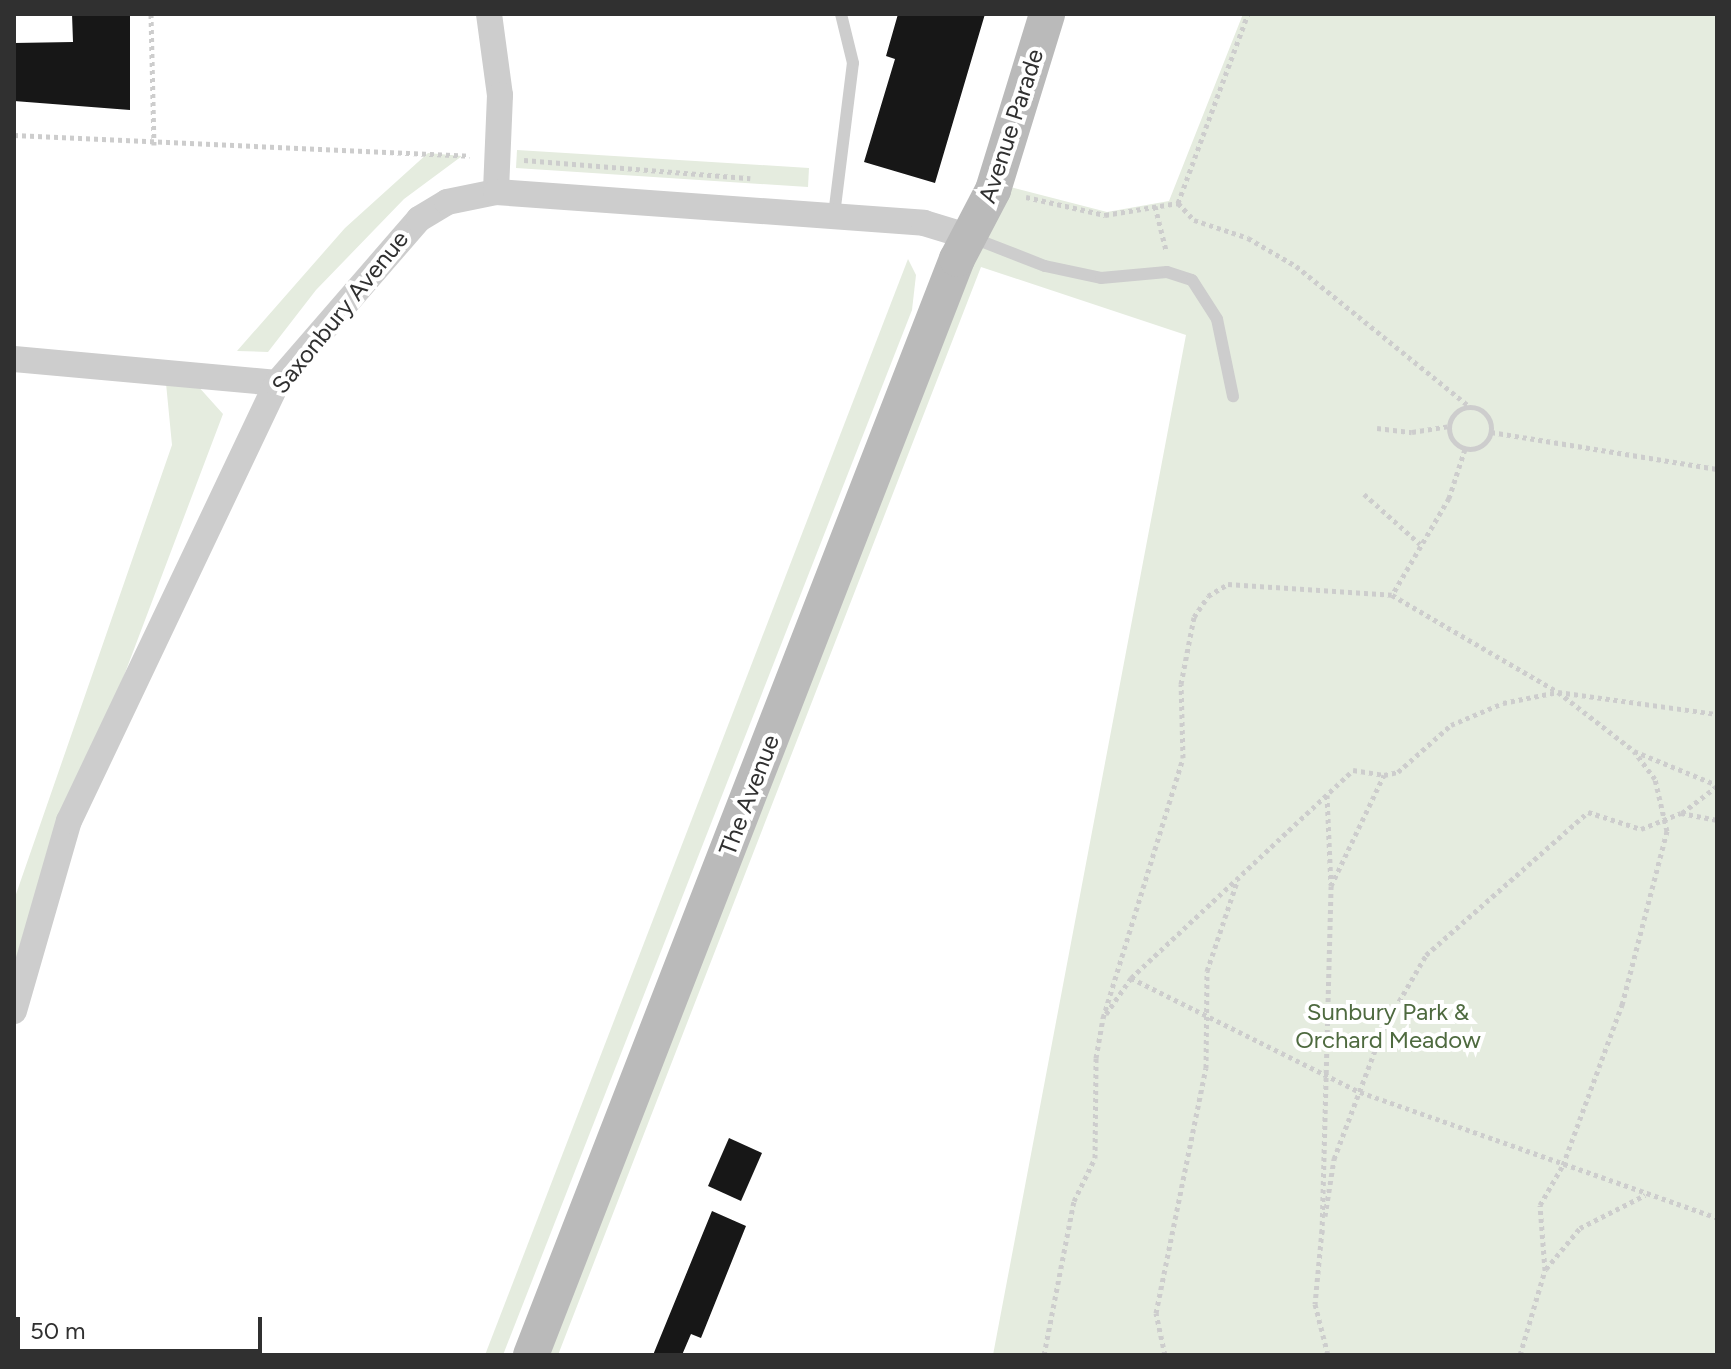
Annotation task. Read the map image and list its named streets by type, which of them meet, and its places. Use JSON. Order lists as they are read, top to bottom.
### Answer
{
  "streets": {
    "street": ["Avenue Parade", "Saxonbury Avenue", "The Avenue"]
  },
  "crossings": [
    ["Avenue Parade", "Saxonbury Avenue"],
    ["Avenue Parade", "The Avenue"],
    ["Saxonbury Avenue", "The Avenue"]
  ],
  "parks": ["Sunbury Park & Orchard Meadow"],
  "scale_bar": "50 m"
}
